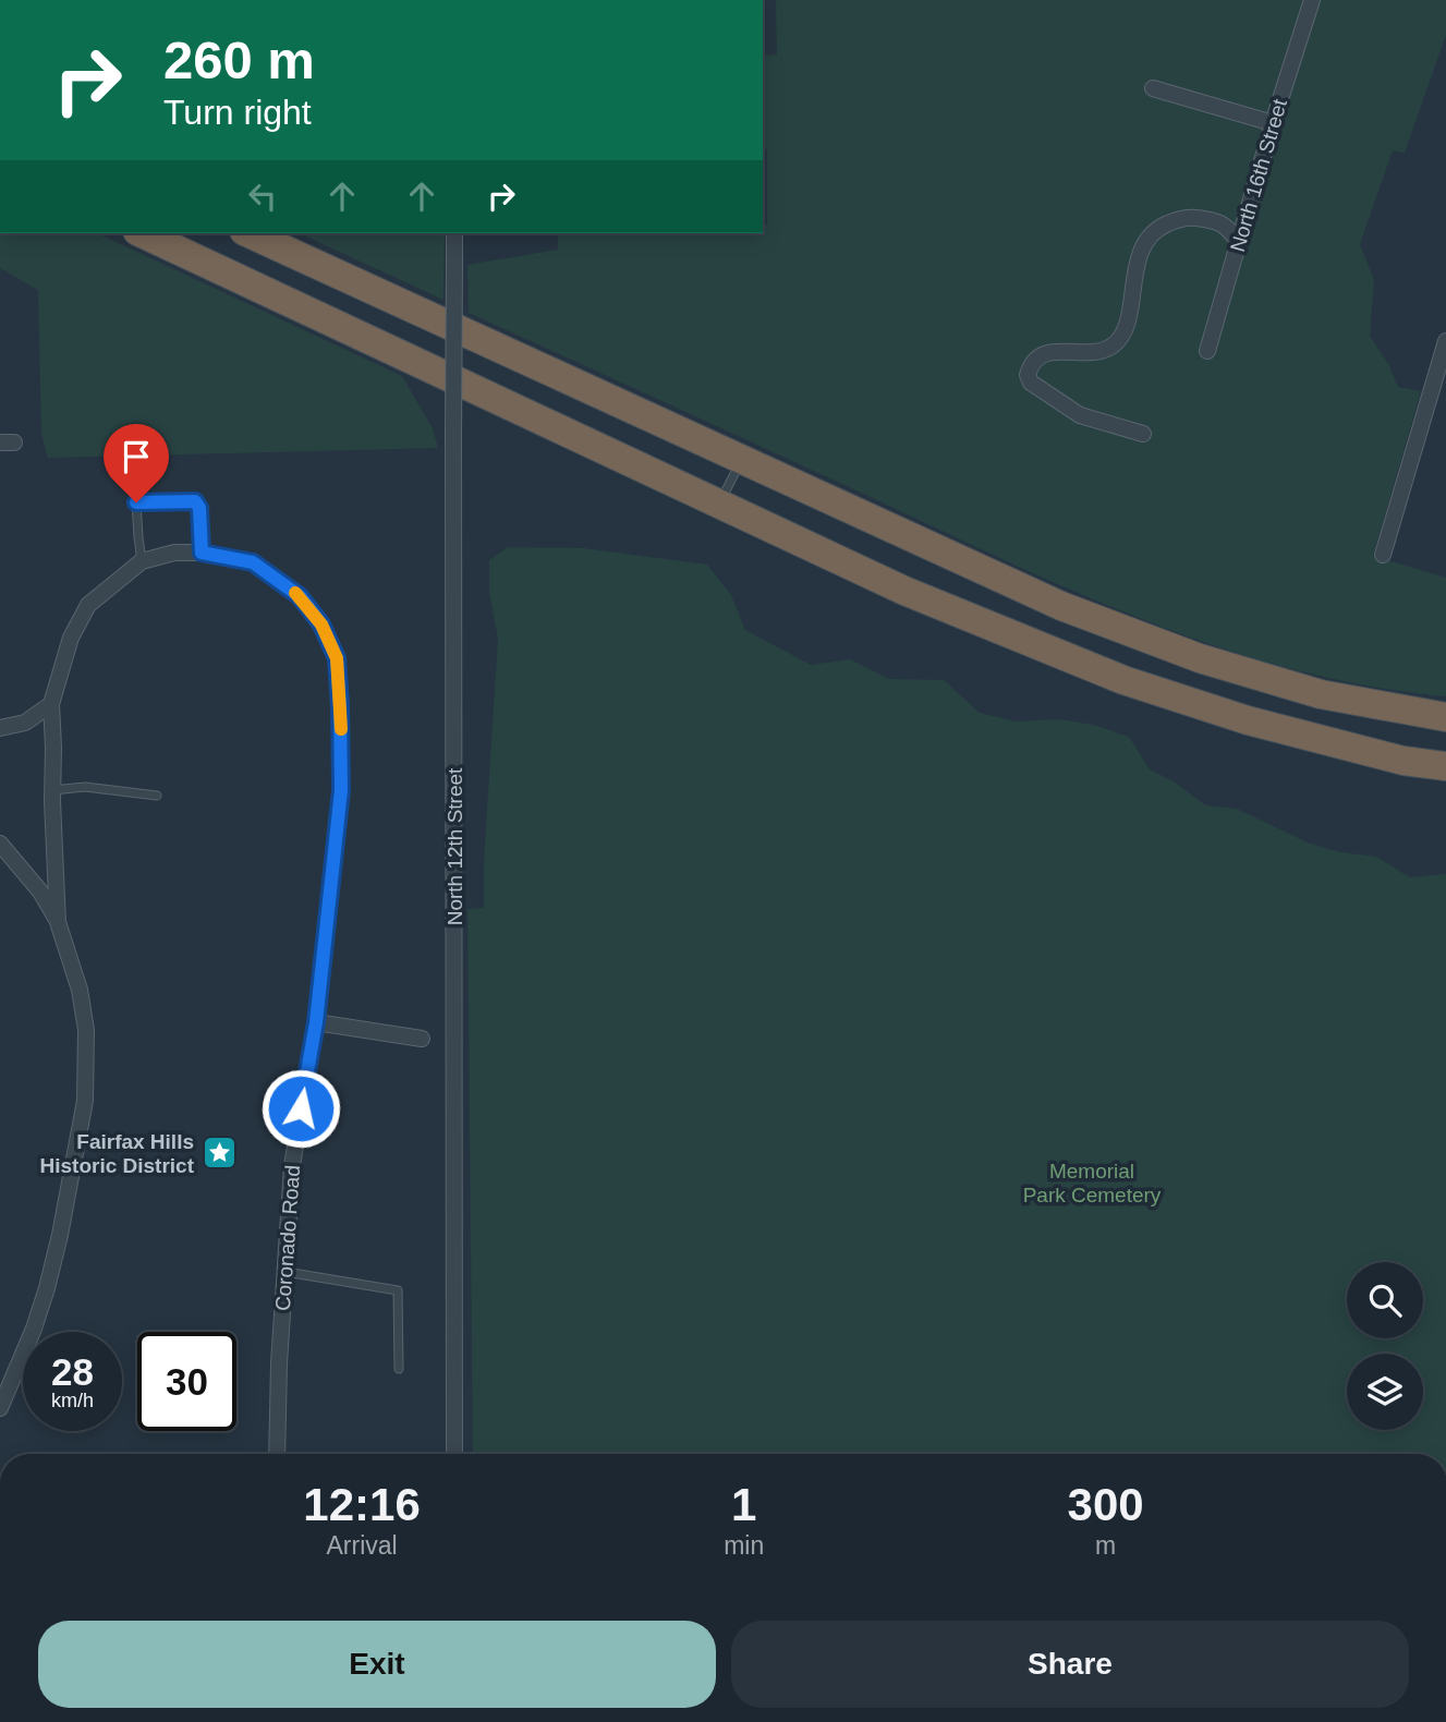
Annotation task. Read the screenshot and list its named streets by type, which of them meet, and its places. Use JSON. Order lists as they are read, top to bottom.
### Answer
{
  "streets": {
    "street": ["North 16th Street", "North 12th Street", "Coronado Road"]
  },
  "parks": ["Memorial Park Cemetery"],
  "places": {
    "place": ["Fairfax Hills Historic District"]
  },
  "page": {
    "turn": ["260 m", "Turn right"],
    "speed": "28 km/h",
    "limit": "30",
    "eta": [
      "12:16",
      "Arrival",
      "1",
      "min",
      "300",
      "m"
    ],
    "buttons": ["Exit", "Share"]
  }
}
